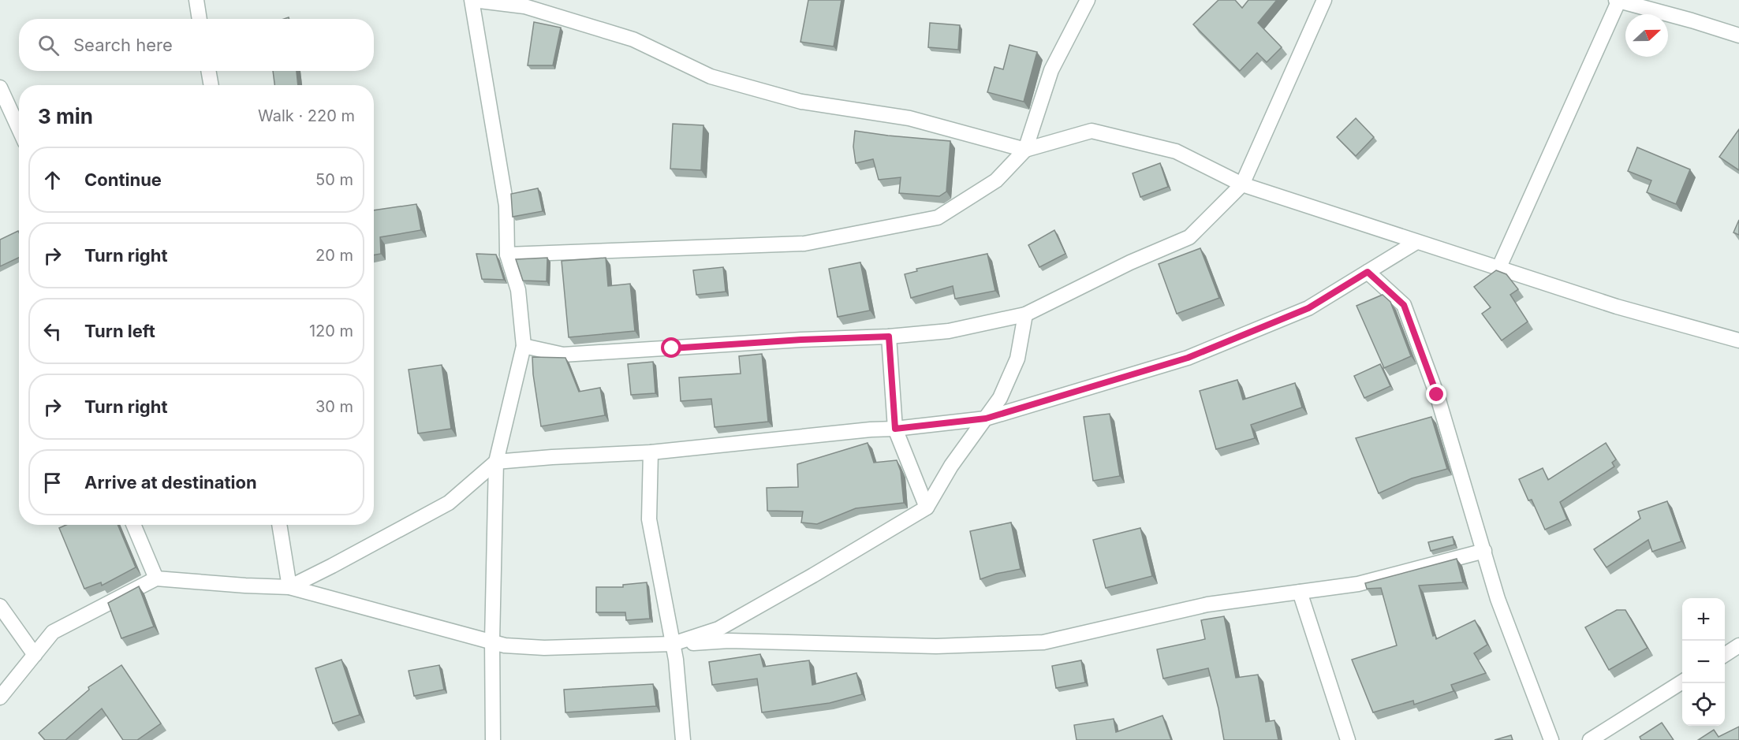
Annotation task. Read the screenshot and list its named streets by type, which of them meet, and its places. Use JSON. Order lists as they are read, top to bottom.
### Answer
{
  "north": "right",
  "page": {
    "search": "Search here",
    "heading": ["3 min", "Walk · 220 m"],
    "list": [
      ["Continue", "50 m"],
      ["Turn right", "20 m"],
      ["Turn left", "120 m"],
      ["Turn right", "30 m"],
      "Arrive at destination"
    ],
    "map_buttons": ["+", "−"]
  }
}
